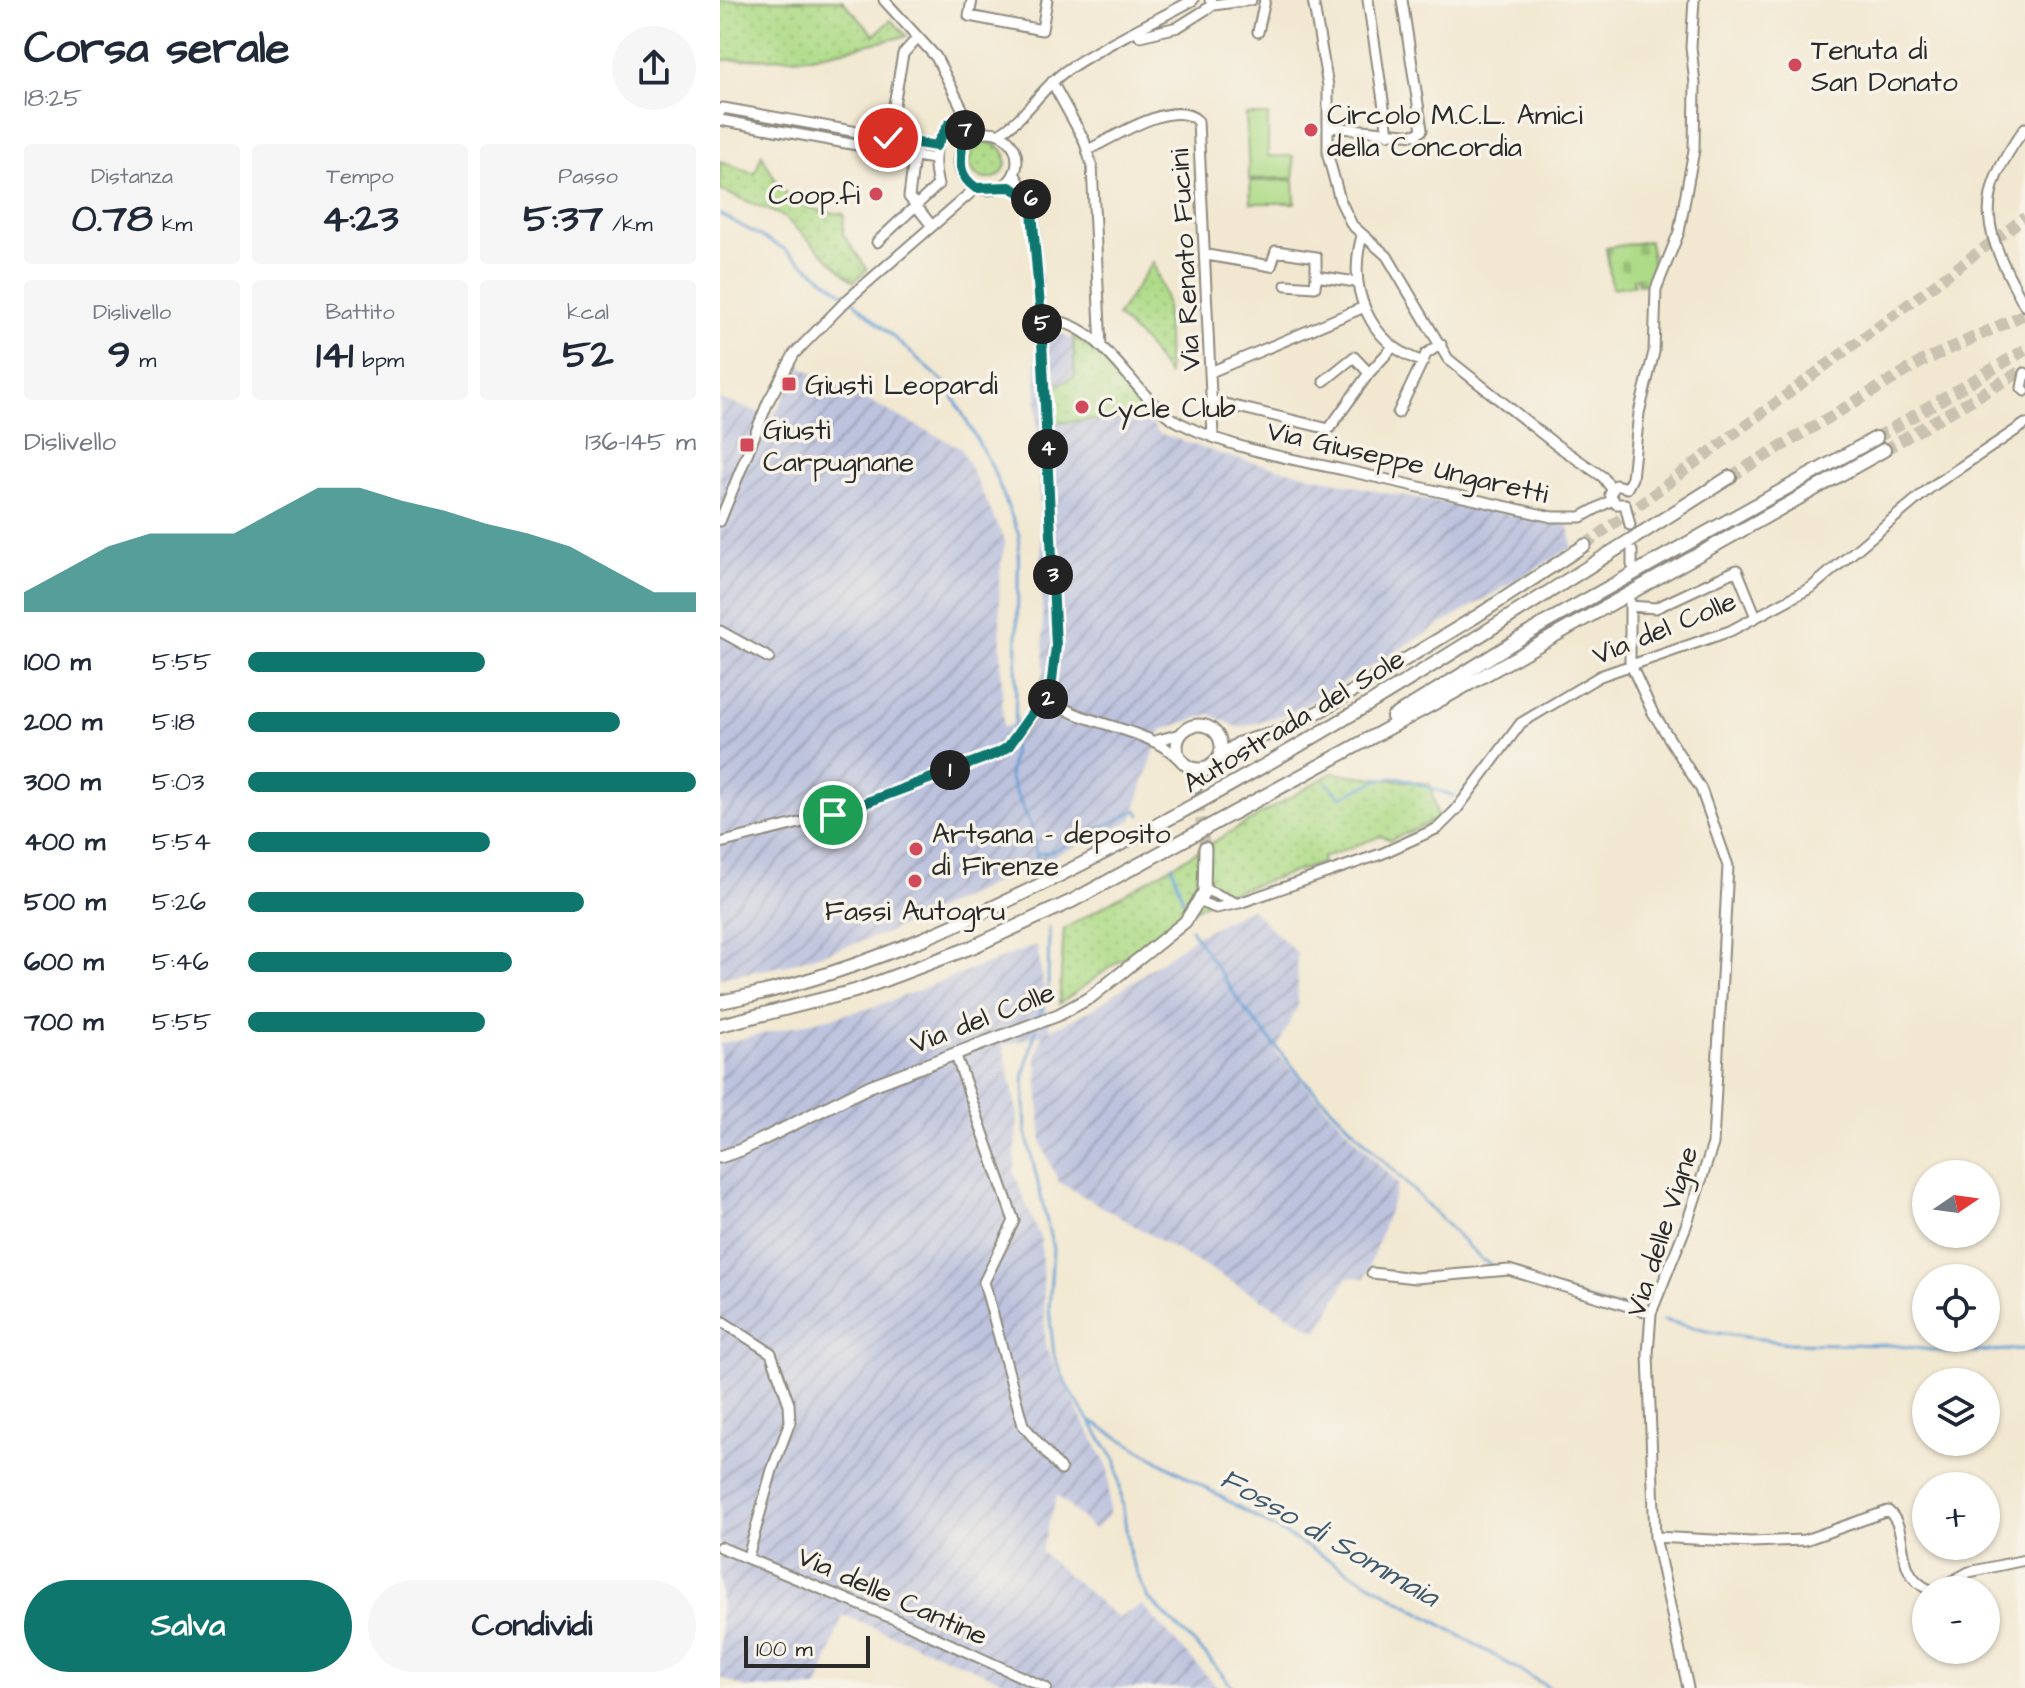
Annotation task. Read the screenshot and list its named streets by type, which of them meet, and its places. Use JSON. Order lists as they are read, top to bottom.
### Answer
{
  "streets": {
    "highway": ["Autostrada del Sole"],
    "main road": ["Via del Colle"],
    "street": [
      "Via Renato Fucini",
      "Via Giuseppe Ungaretti",
      "Via delle Vigne",
      "Via delle Cantine"
    ]
  },
  "crossings": [
    ["Via Renato Fucini", "Via Giuseppe Ungaretti"],
    ["Via del Colle", "Via delle Vigne"]
  ],
  "water": ["Fosso di Sommaia"],
  "places": {
    "other": [
      "Tenuta di San Donato",
      "Circolo M.C.L. Amici della Concordia",
      "Coop.fi",
      "Cycle Club",
      "Artsana - deposito di Firenze",
      "Fassi Autogru"
    ],
    "transit": ["Giusti Leopardi", "Giusti Carpugnane"]
  },
  "scale_bar": "100 m",
  "north": "right",
  "page": {
    "heading": ["Corsa serale", "18:25"],
    "pins": [
      "7",
      "6",
      "5",
      "4",
      "3",
      "2",
      "1"
    ],
    "stats": [
      ["Distanza", "0.78 km"],
      ["Tempo", "4:23"],
      ["Passo", "5:37 /km"],
      ["Dislivello", "9 m"],
      ["Battito", "141 bpm"],
      ["kcal", "52"]
    ],
    "chart": ["Dislivello", "136–145 m"],
    "list": [
      {
        "name": "100 m",
        "note": "5:55"
      },
      {
        "name": "200 m",
        "note": "5:18"
      },
      {
        "name": "300 m",
        "note": "5:03"
      },
      {
        "name": "400 m",
        "note": "5:54"
      },
      {
        "name": "500 m",
        "note": "5:26"
      },
      {
        "name": "600 m",
        "note": "5:46"
      },
      {
        "name": "700 m",
        "note": "5:55"
      }
    ],
    "map_buttons": ["+", "−"],
    "buttons": ["Salva", "Condividi"],
    "scale": "100 m"
  }
}
